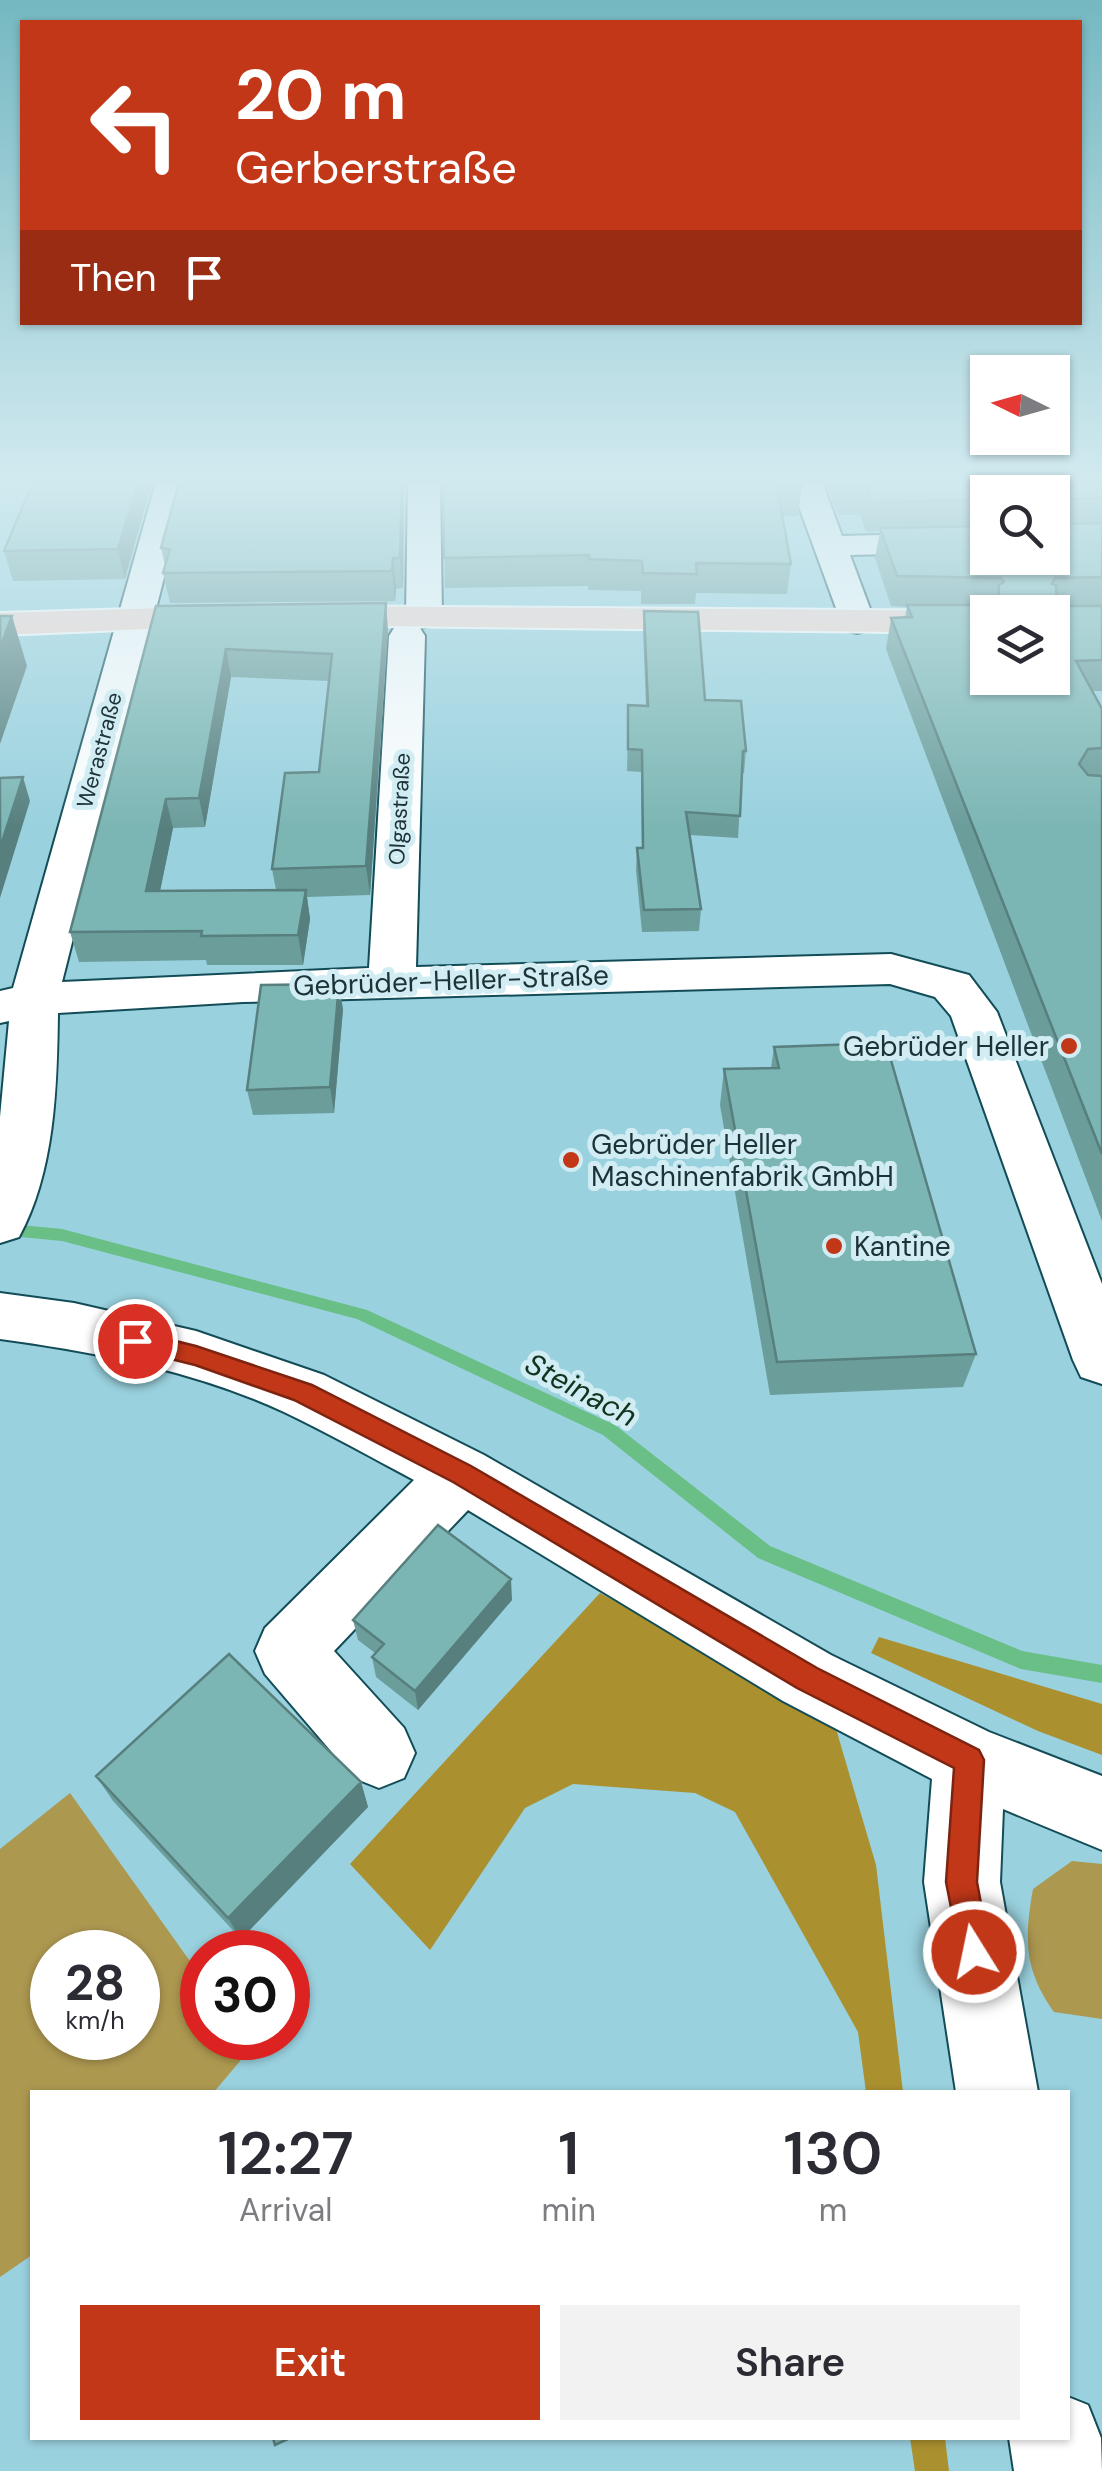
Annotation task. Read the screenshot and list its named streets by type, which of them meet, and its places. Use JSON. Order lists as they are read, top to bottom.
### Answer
{
  "streets": {
    "street": ["Werastraße", "Olgastraße", "Gebrüder-Heller-Straße"]
  },
  "crossings": [
    ["Werastraße", "Gebrüder-Heller-Straße"],
    ["Olgastraße", "Gebrüder-Heller-Straße"]
  ],
  "water": ["Steinach"],
  "places": ["Gebrüder Heller", "Gebrüder Heller Maschinenfabrik GmbH", "Kantine"],
  "north": "left",
  "page": {
    "turn": ["20 m", "Gerberstraße"],
    "then": "Then",
    "speed": "28 km/h",
    "limit": "30",
    "eta": [
      "12:27",
      "Arrival",
      "1",
      "min",
      "130",
      "m"
    ],
    "buttons": ["Exit", "Share"]
  }
}
